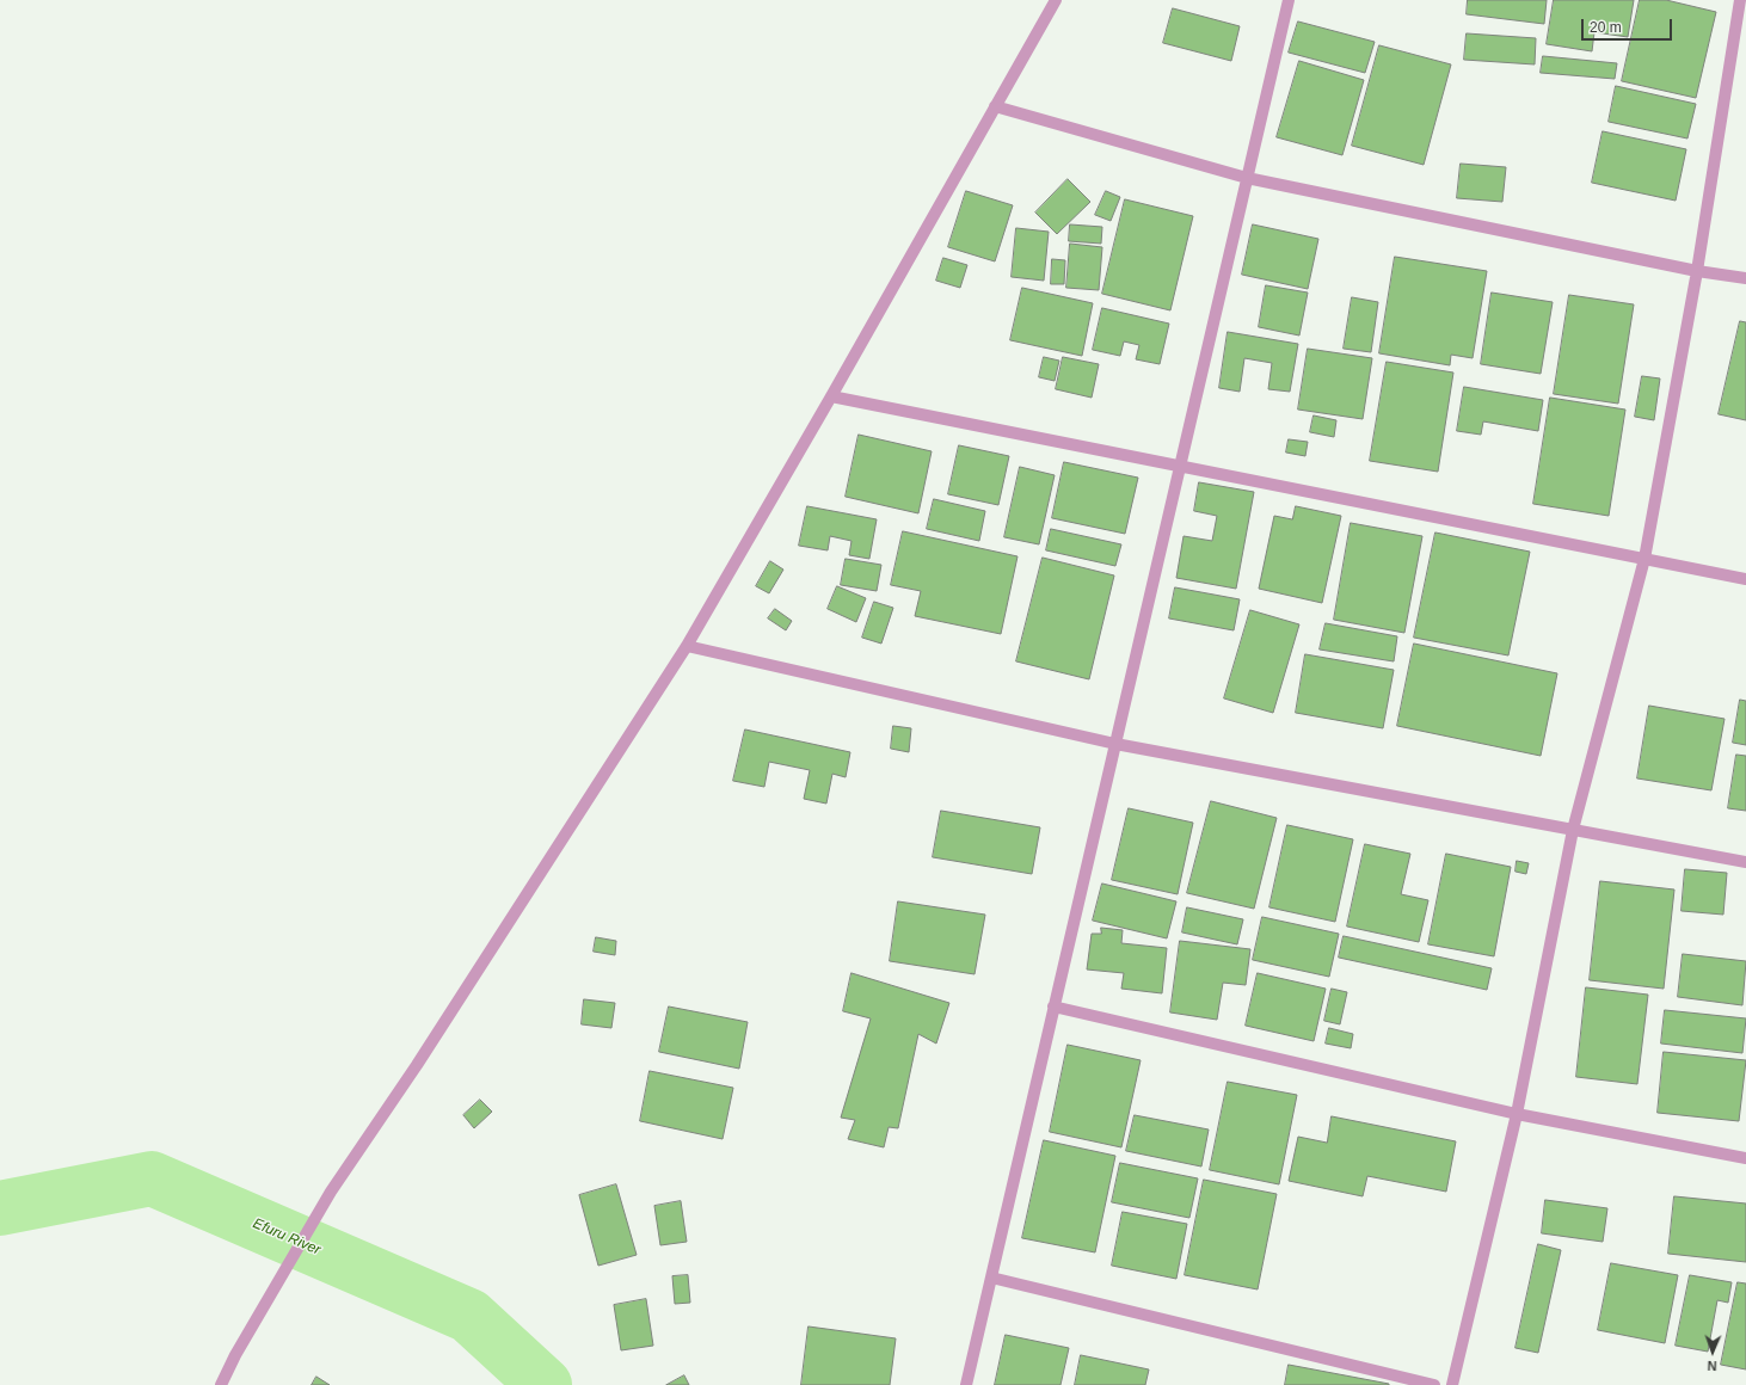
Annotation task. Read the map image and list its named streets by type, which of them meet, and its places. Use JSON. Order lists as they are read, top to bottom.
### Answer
{
  "water": ["Efuru River"],
  "scale_bar": "20 m",
  "north": "bottom"
}
